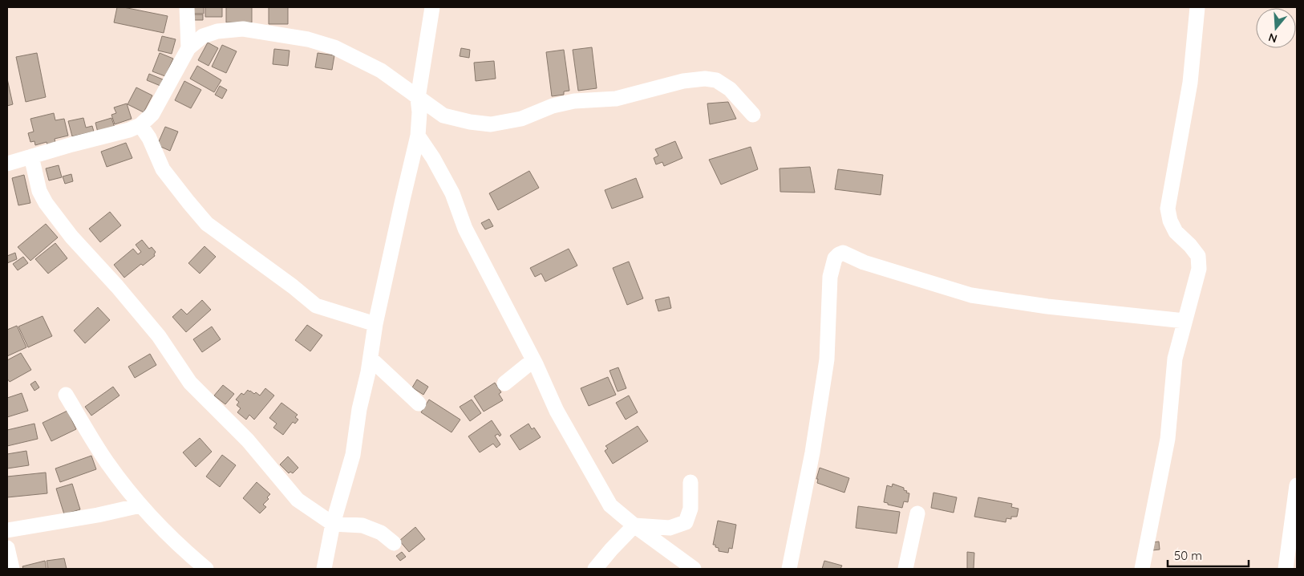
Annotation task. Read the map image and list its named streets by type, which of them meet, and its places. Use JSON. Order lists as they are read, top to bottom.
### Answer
{
  "scale_bar": "50 m",
  "north": "bottom"
}
